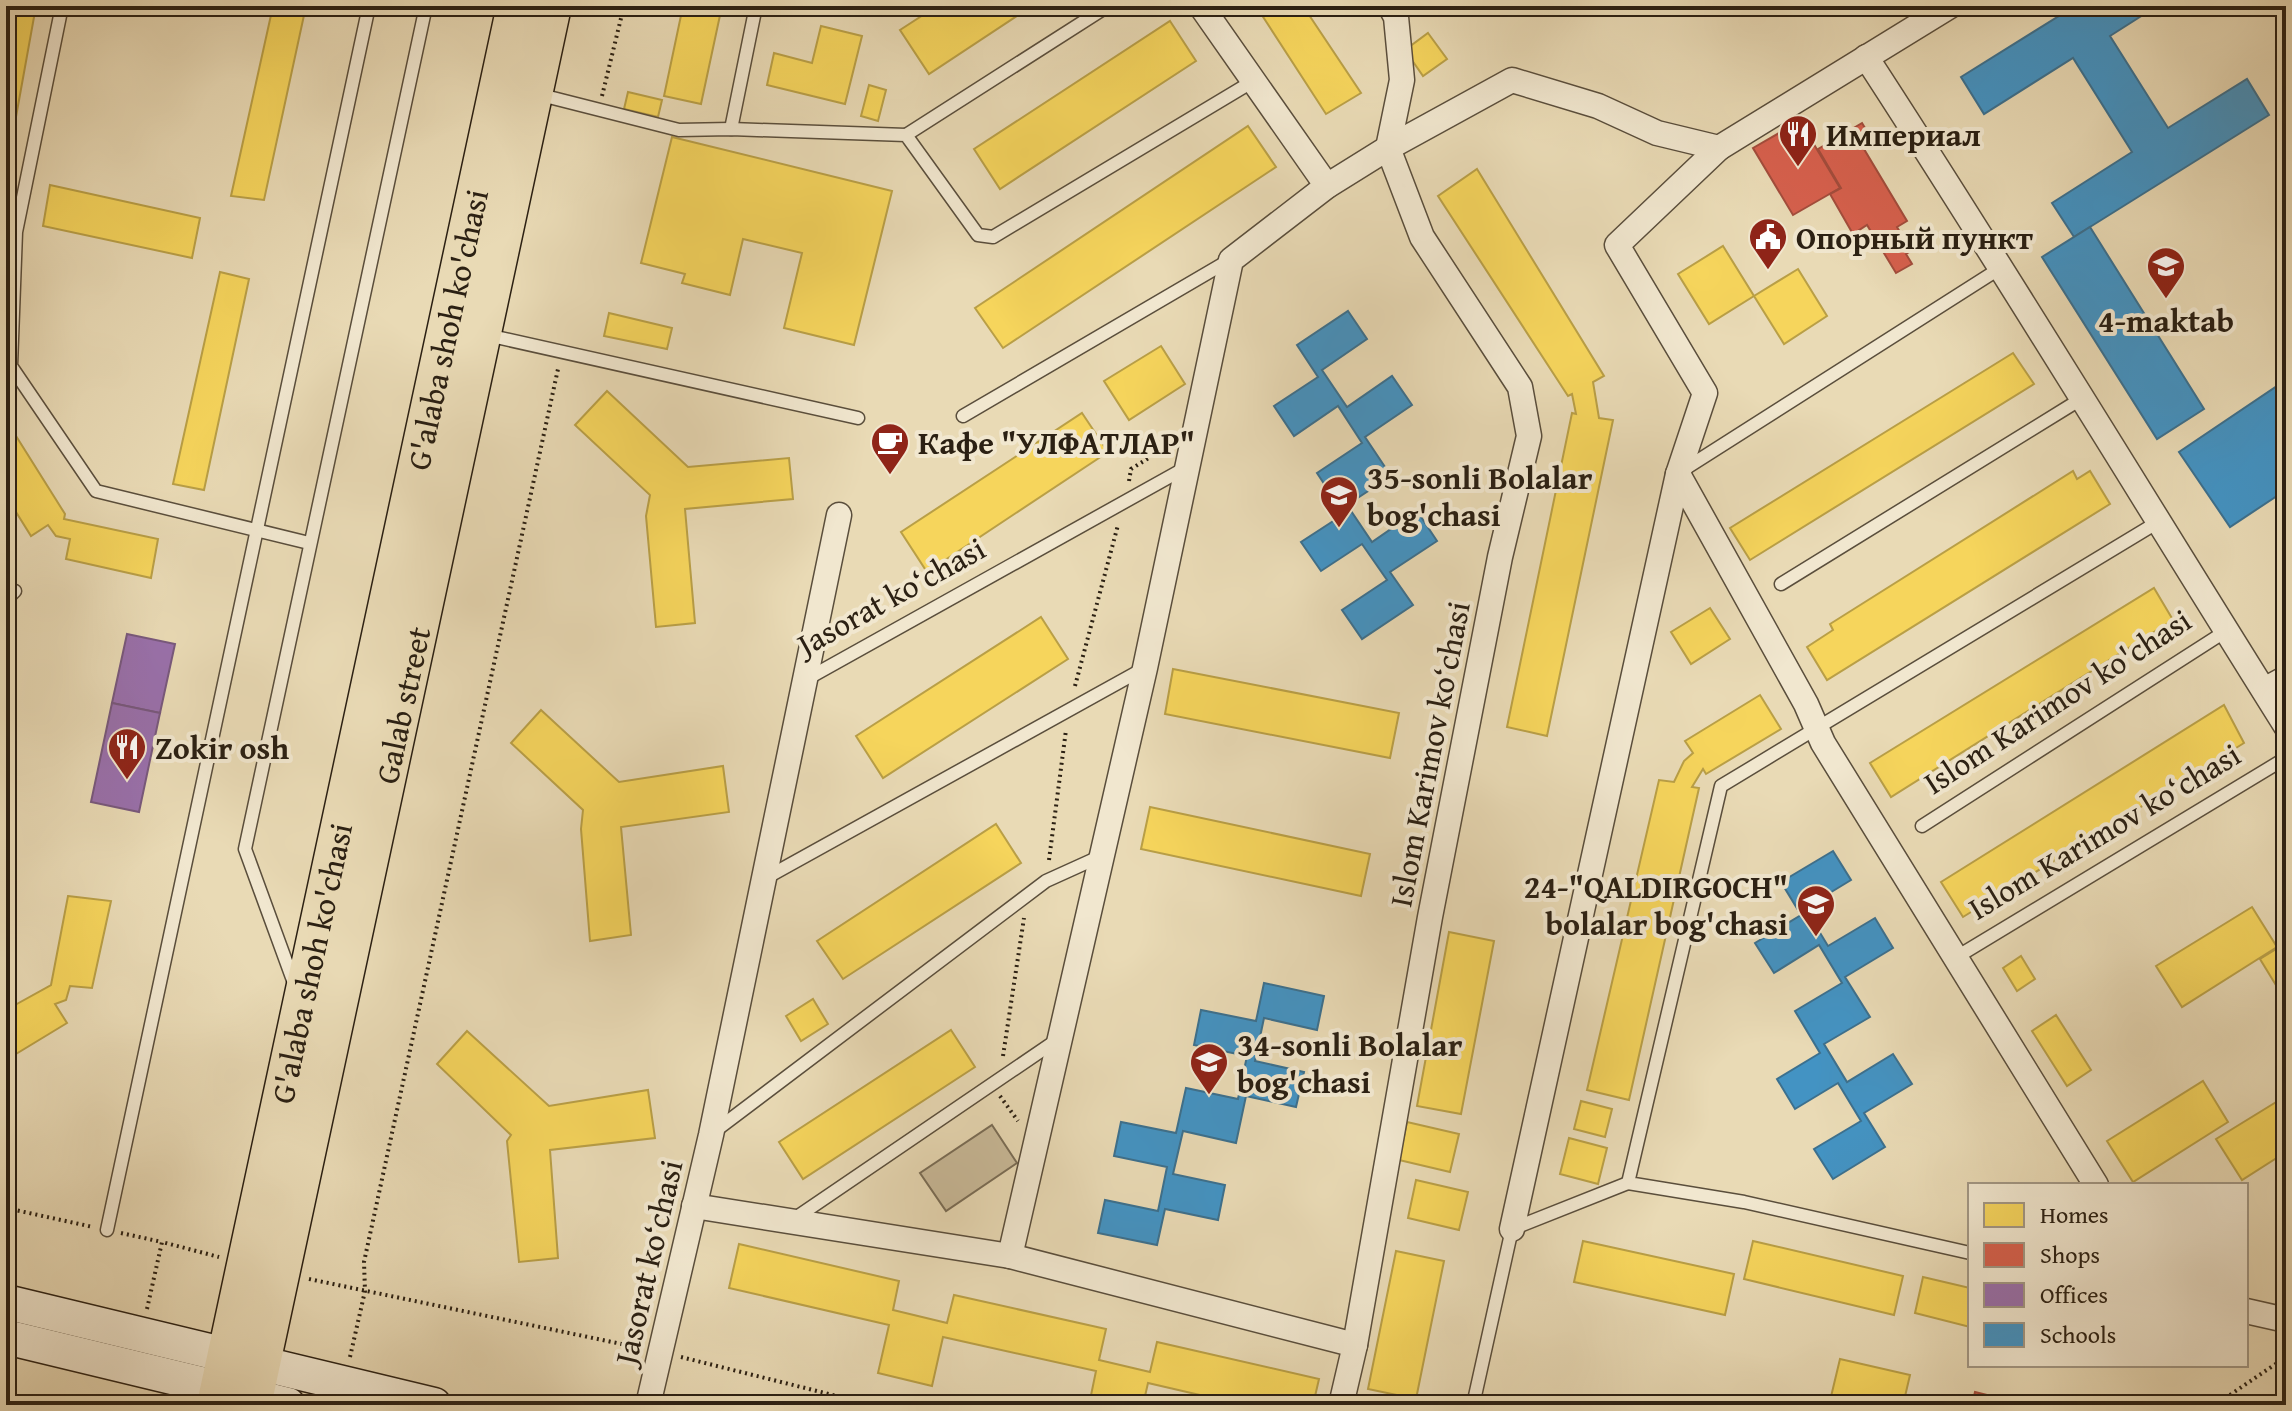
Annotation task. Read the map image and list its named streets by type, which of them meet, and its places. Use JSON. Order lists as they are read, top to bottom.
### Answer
{
  "streets": {
    "main road": ["G'alaba shoh ko'chasi", "Galab street"],
    "street": ["Jasorat ko‘chasi", "Islom Karimov ko'chasi", "Islom Karimov ko‘chasi"]
  },
  "crossings": [
    ["G'alaba shoh ko'chasi", "Galab street"]
  ],
  "places": {
    "restaurant": ["Империал", "Zokir osh"],
    "public building": ["Опорный пункт"],
    "school or university": [
      "4-maktab",
      "35-sonli Bolalar bog'chasi",
      "24-\"QALDIRGOCH\" bolalar bog'chasi",
      "34-sonli Bolalar bog'chasi"
    ],
    "cafe": ["Кафе \"УЛФАТЛАР\""]
  },
  "legend": [
    "Homes",
    "Shops",
    "Offices",
    "Schools"
  ]
}
